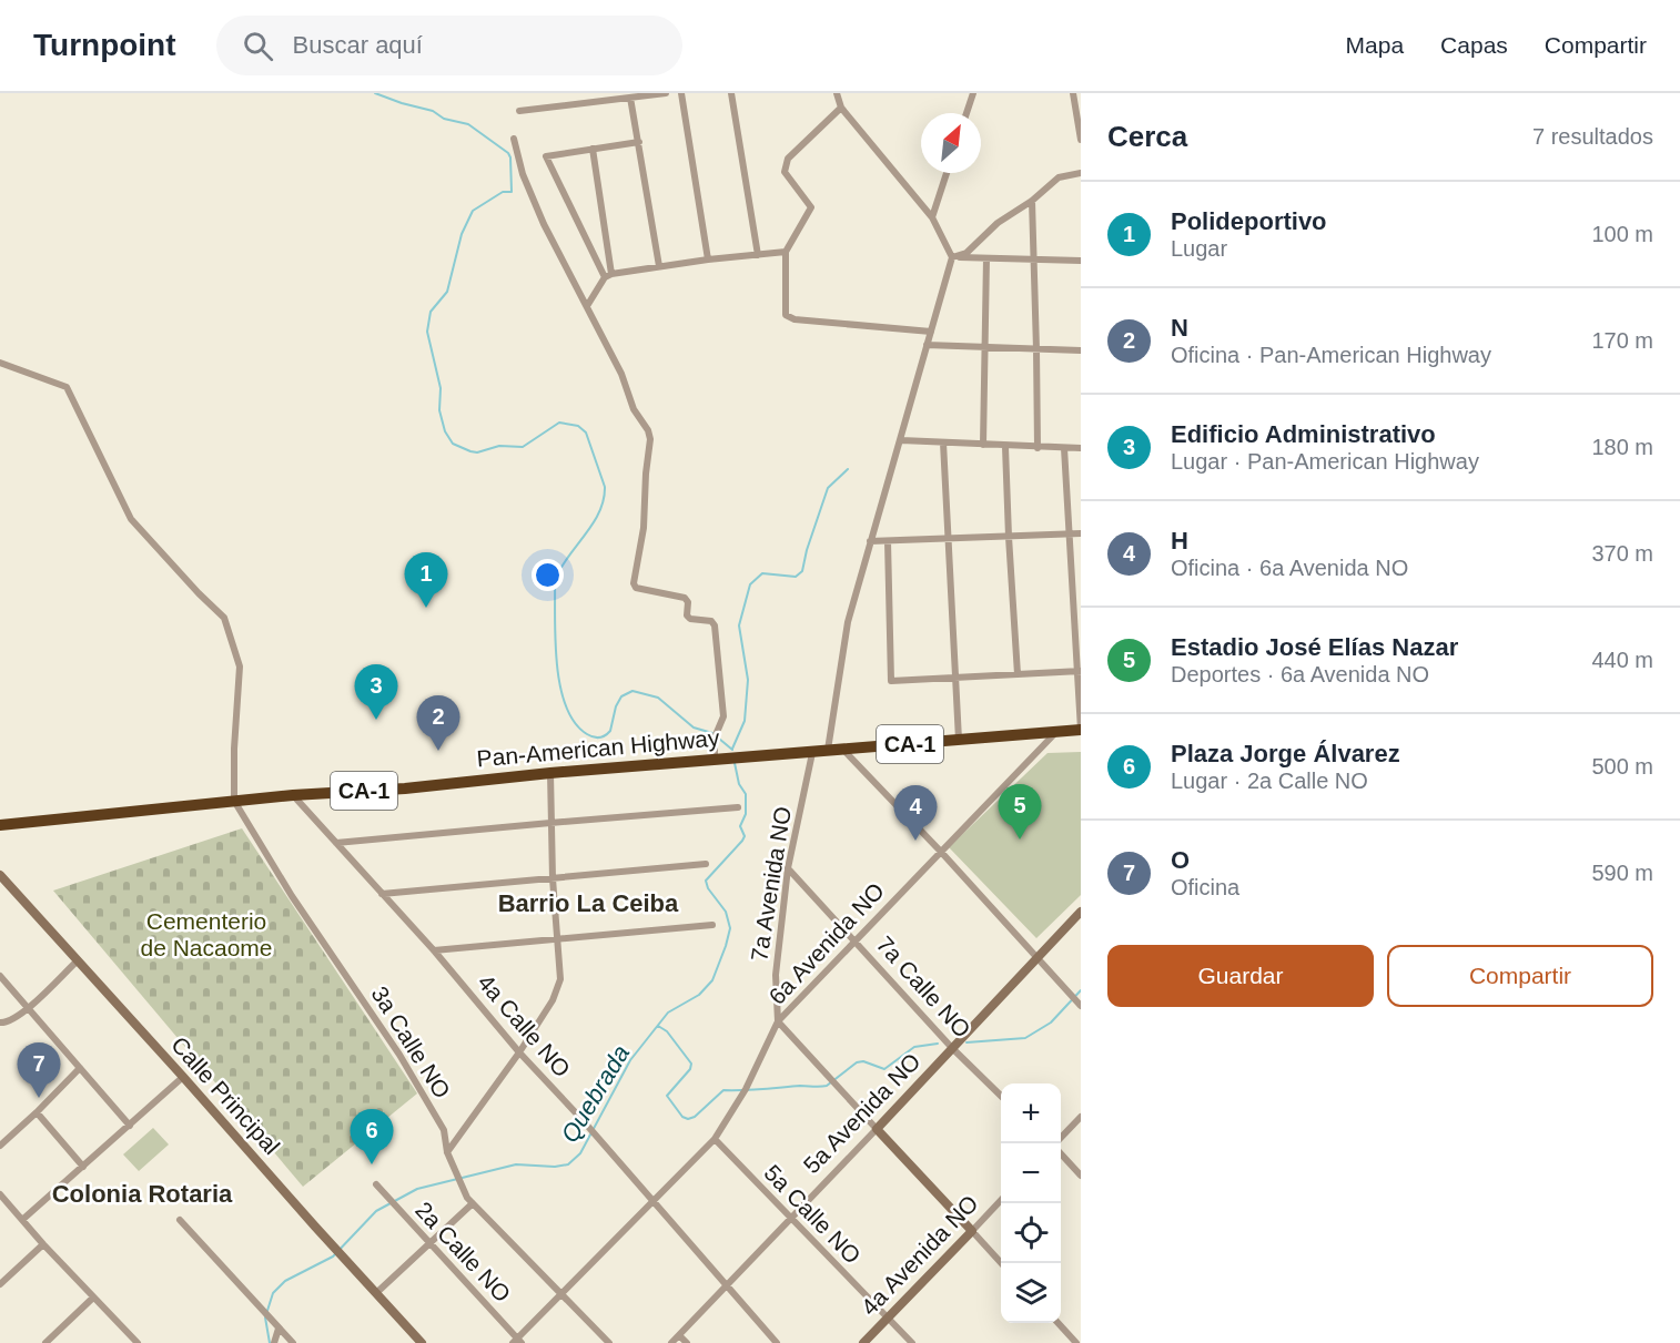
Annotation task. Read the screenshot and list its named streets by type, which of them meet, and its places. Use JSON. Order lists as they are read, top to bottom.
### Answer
{
  "streets": {
    "highway": ["CA-1", "Pan-American Highway"],
    "street": [
      "7a Avenida NO",
      "6a Avenida NO",
      "7a Calle NO",
      "4a Calle NO",
      "3a Calle NO",
      "Calle Principal",
      "5a Avenida NO",
      "5a Calle NO",
      "2a Calle NO",
      "4a Avenida NO"
    ]
  },
  "crossings": [
    ["Pan-American Highway", "7a Avenida NO"],
    ["Pan-American Highway", "6a Avenida NO"],
    ["Pan-American Highway", "4a Calle NO"],
    ["Pan-American Highway", "3a Calle NO"],
    ["7a Avenida NO", "6a Avenida NO"],
    ["7a Avenida NO", "7a Calle NO"],
    ["6a Avenida NO", "7a Calle NO"],
    ["6a Avenida NO", "4a Calle NO"],
    ["6a Avenida NO", "3a Calle NO"],
    ["6a Avenida NO", "5a Calle NO"],
    ["6a Avenida NO", "2a Calle NO"],
    ["7a Calle NO", "5a Avenida NO"],
    ["4a Calle NO", "5a Avenida NO"],
    ["5a Avenida NO", "5a Calle NO"],
    ["5a Calle NO", "4a Avenida NO"]
  ],
  "districts": ["Barrio La Ceiba", "Colonia Rotaria"],
  "water": ["Quebrada"],
  "parks": ["Cementerio de Nacaome"],
  "north": "top right",
  "page": {
    "header": "Turnpoint",
    "search": "Buscar aquí",
    "nav": ["Mapa", "Capas", "Compartir"],
    "heading": ["Cerca", "7 resultados"],
    "list": [
      {
        "mark": "1",
        "name": "Polideportivo",
        "note": "Lugar",
        "value": "100 m"
      },
      {
        "mark": "2",
        "name": "N",
        "note": "Oficina · Pan-American Highway",
        "value": "170 m"
      },
      {
        "mark": "3",
        "name": "Edificio Administrativo",
        "note": "Lugar · Pan-American Highway",
        "value": "180 m"
      },
      {
        "mark": "4",
        "name": "H",
        "note": "Oficina · 6a Avenida NO",
        "value": "370 m"
      },
      {
        "mark": "5",
        "name": "Estadio José Elías Nazar",
        "note": "Deportes · 6a Avenida NO",
        "value": "440 m"
      },
      {
        "mark": "6",
        "name": "Plaza Jorge Álvarez",
        "note": "Lugar · 2a Calle NO",
        "value": "500 m"
      },
      {
        "mark": "7",
        "name": "O",
        "note": "Oficina",
        "value": "590 m"
      }
    ],
    "pins": [
      "1",
      "3",
      "2",
      "5",
      "4",
      "7",
      "6"
    ],
    "buttons": ["Guardar", "Compartir"],
    "map_buttons": ["+", "−"]
  }
}
